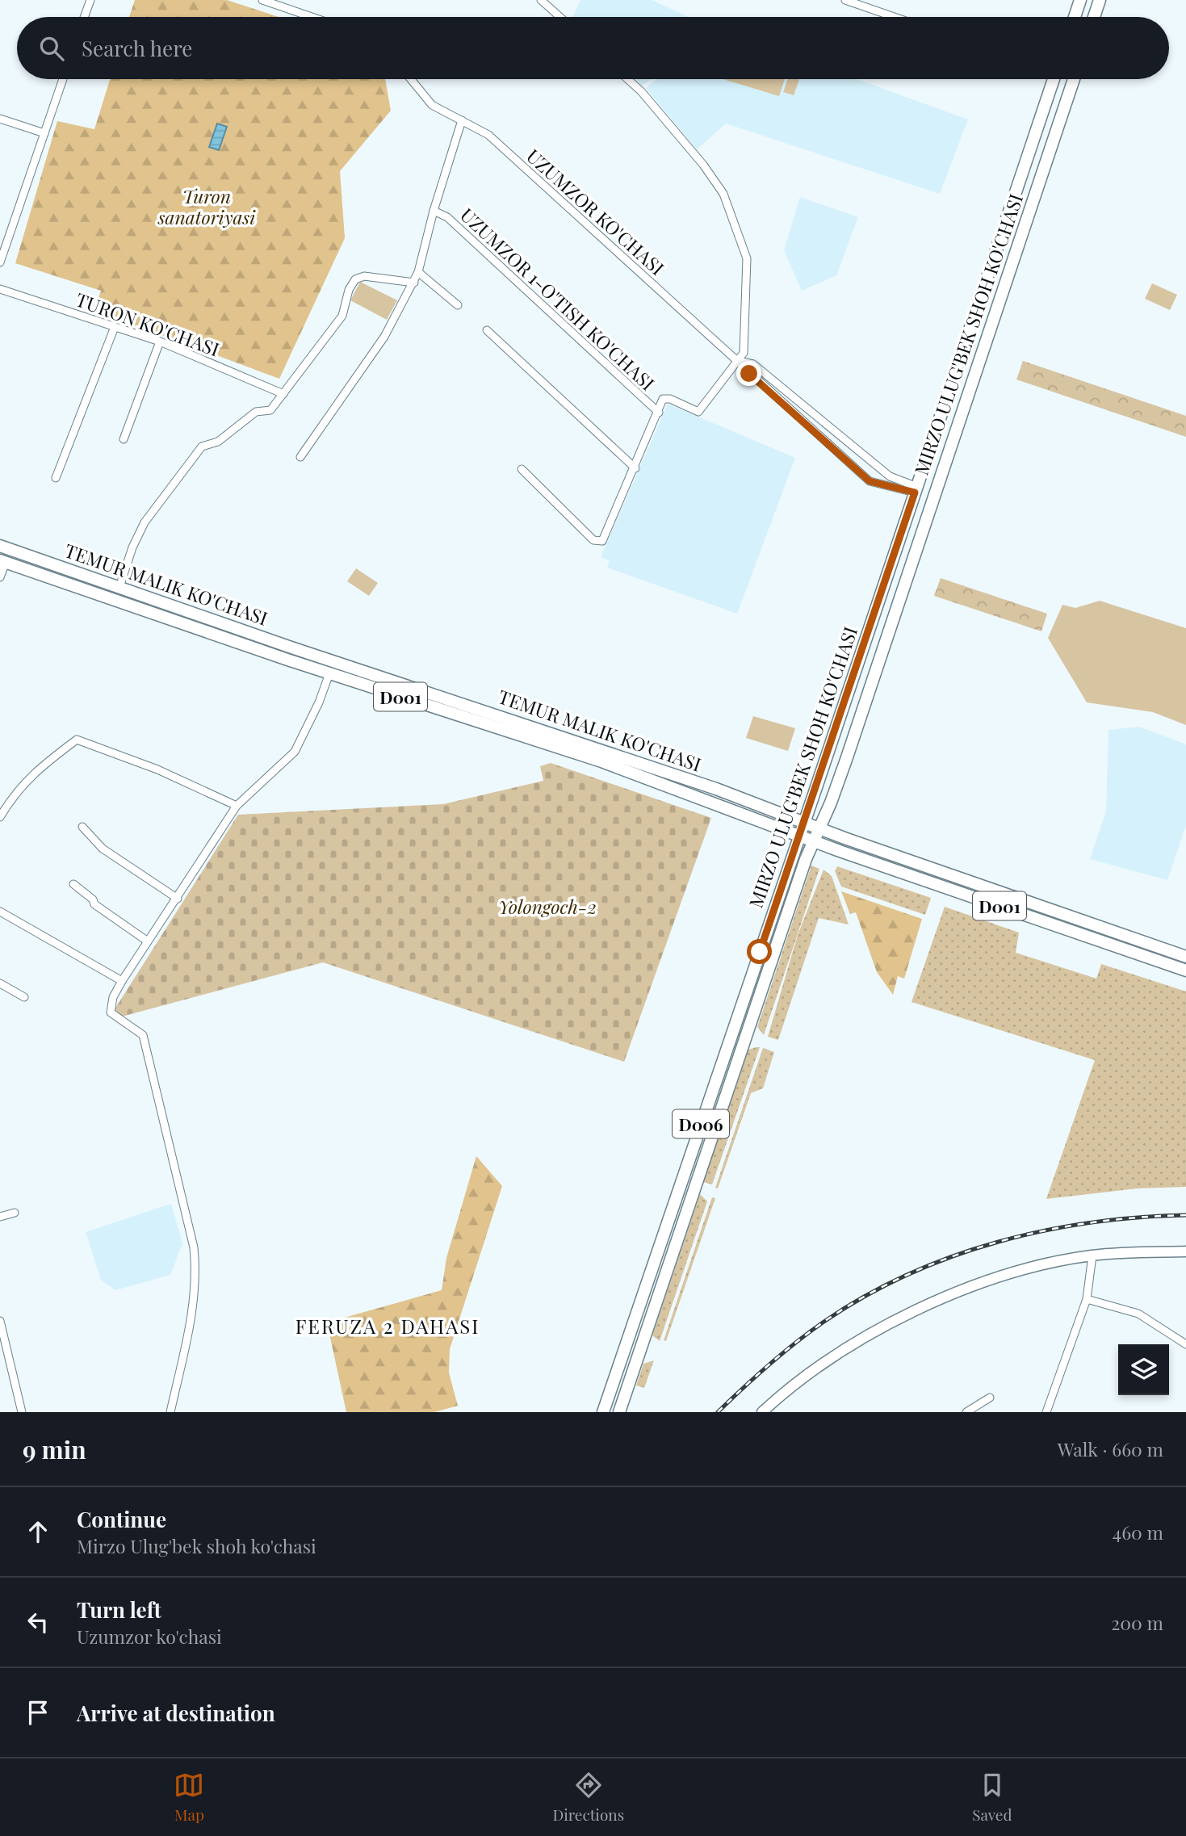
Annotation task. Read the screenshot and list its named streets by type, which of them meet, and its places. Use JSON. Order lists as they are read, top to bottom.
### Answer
{
  "streets": {
    "main road": [
      "MIRZO ULUG'BEK SHOH KO'CHASI",
      "TEMUR MALIK KO'CHASI",
      "D001",
      "D006"
    ],
    "street": ["UZUMZOR KO'CHASI", "UZUMZOR 1-O'TISH KO'CHASI", "TURON KO'CHASI"]
  },
  "crossings": [
    ["UZUMZOR KO'CHASI", "MIRZO ULUG'BEK SHOH KO'CHASI"],
    ["MIRZO ULUG'BEK SHOH KO'CHASI", "TEMUR MALIK KO'CHASI"]
  ],
  "districts": ["FERUZA 2 DAHASI"],
  "parks": ["Turon sanatoriyasi", "Yolongoch-2"],
  "page": {
    "search": "Search here",
    "heading": ["9 min", "Walk · 660 m"],
    "list": [
      ["Continue", "Mirzo Ulug'bek shoh ko'chasi", "460 m"],
      ["Turn left", "Uzumzor ko'chasi", "200 m"],
      "Arrive at destination"
    ],
    "nav": ["Map", "Directions", "Saved"]
  }
}
